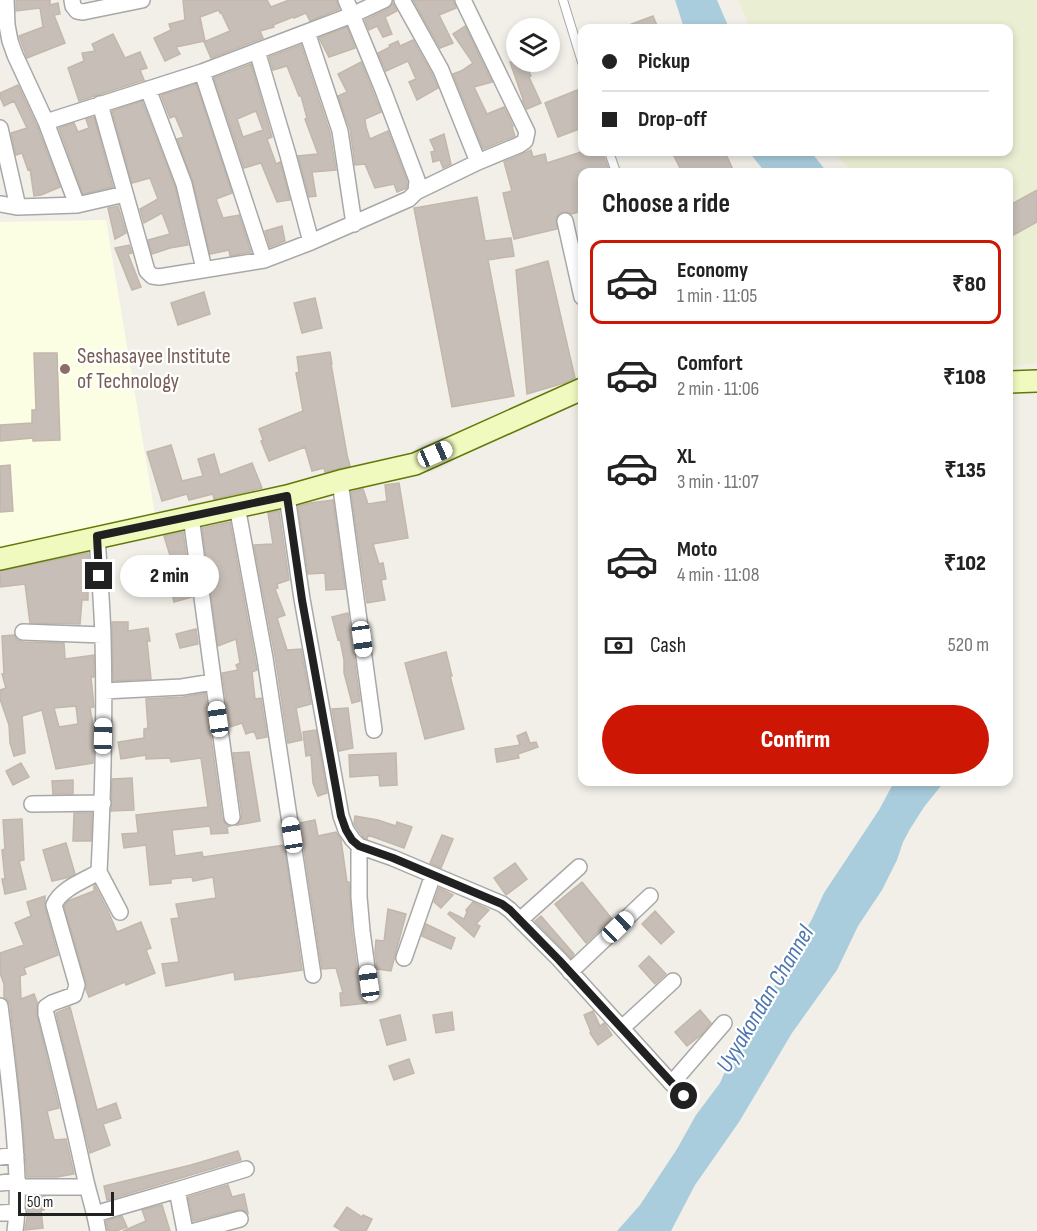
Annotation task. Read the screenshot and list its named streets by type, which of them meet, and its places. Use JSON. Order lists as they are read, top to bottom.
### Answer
{
  "water": ["Uyyakondan Channel"],
  "places": ["Seshasayee Institute of Technology"],
  "scale_bar": "50 m",
  "page": {
    "banner": ["Pickup", "Drop-off"],
    "heading": "Choose a ride",
    "list": [
      {
        "name": "Economy",
        "note": "1 min · 11:05",
        "value": "₹80"
      },
      {
        "name": "Comfort",
        "note": "2 min · 11:06",
        "value": "₹108"
      },
      {
        "name": "XL",
        "note": "3 min · 11:07",
        "value": "₹135"
      },
      {
        "name": "Moto",
        "note": "4 min · 11:08",
        "value": "₹102"
      }
    ],
    "bubble": "2 min",
    "pay": ["Cash", "520 m"],
    "buttons": "Confirm",
    "scale": "50 m"
  }
}
